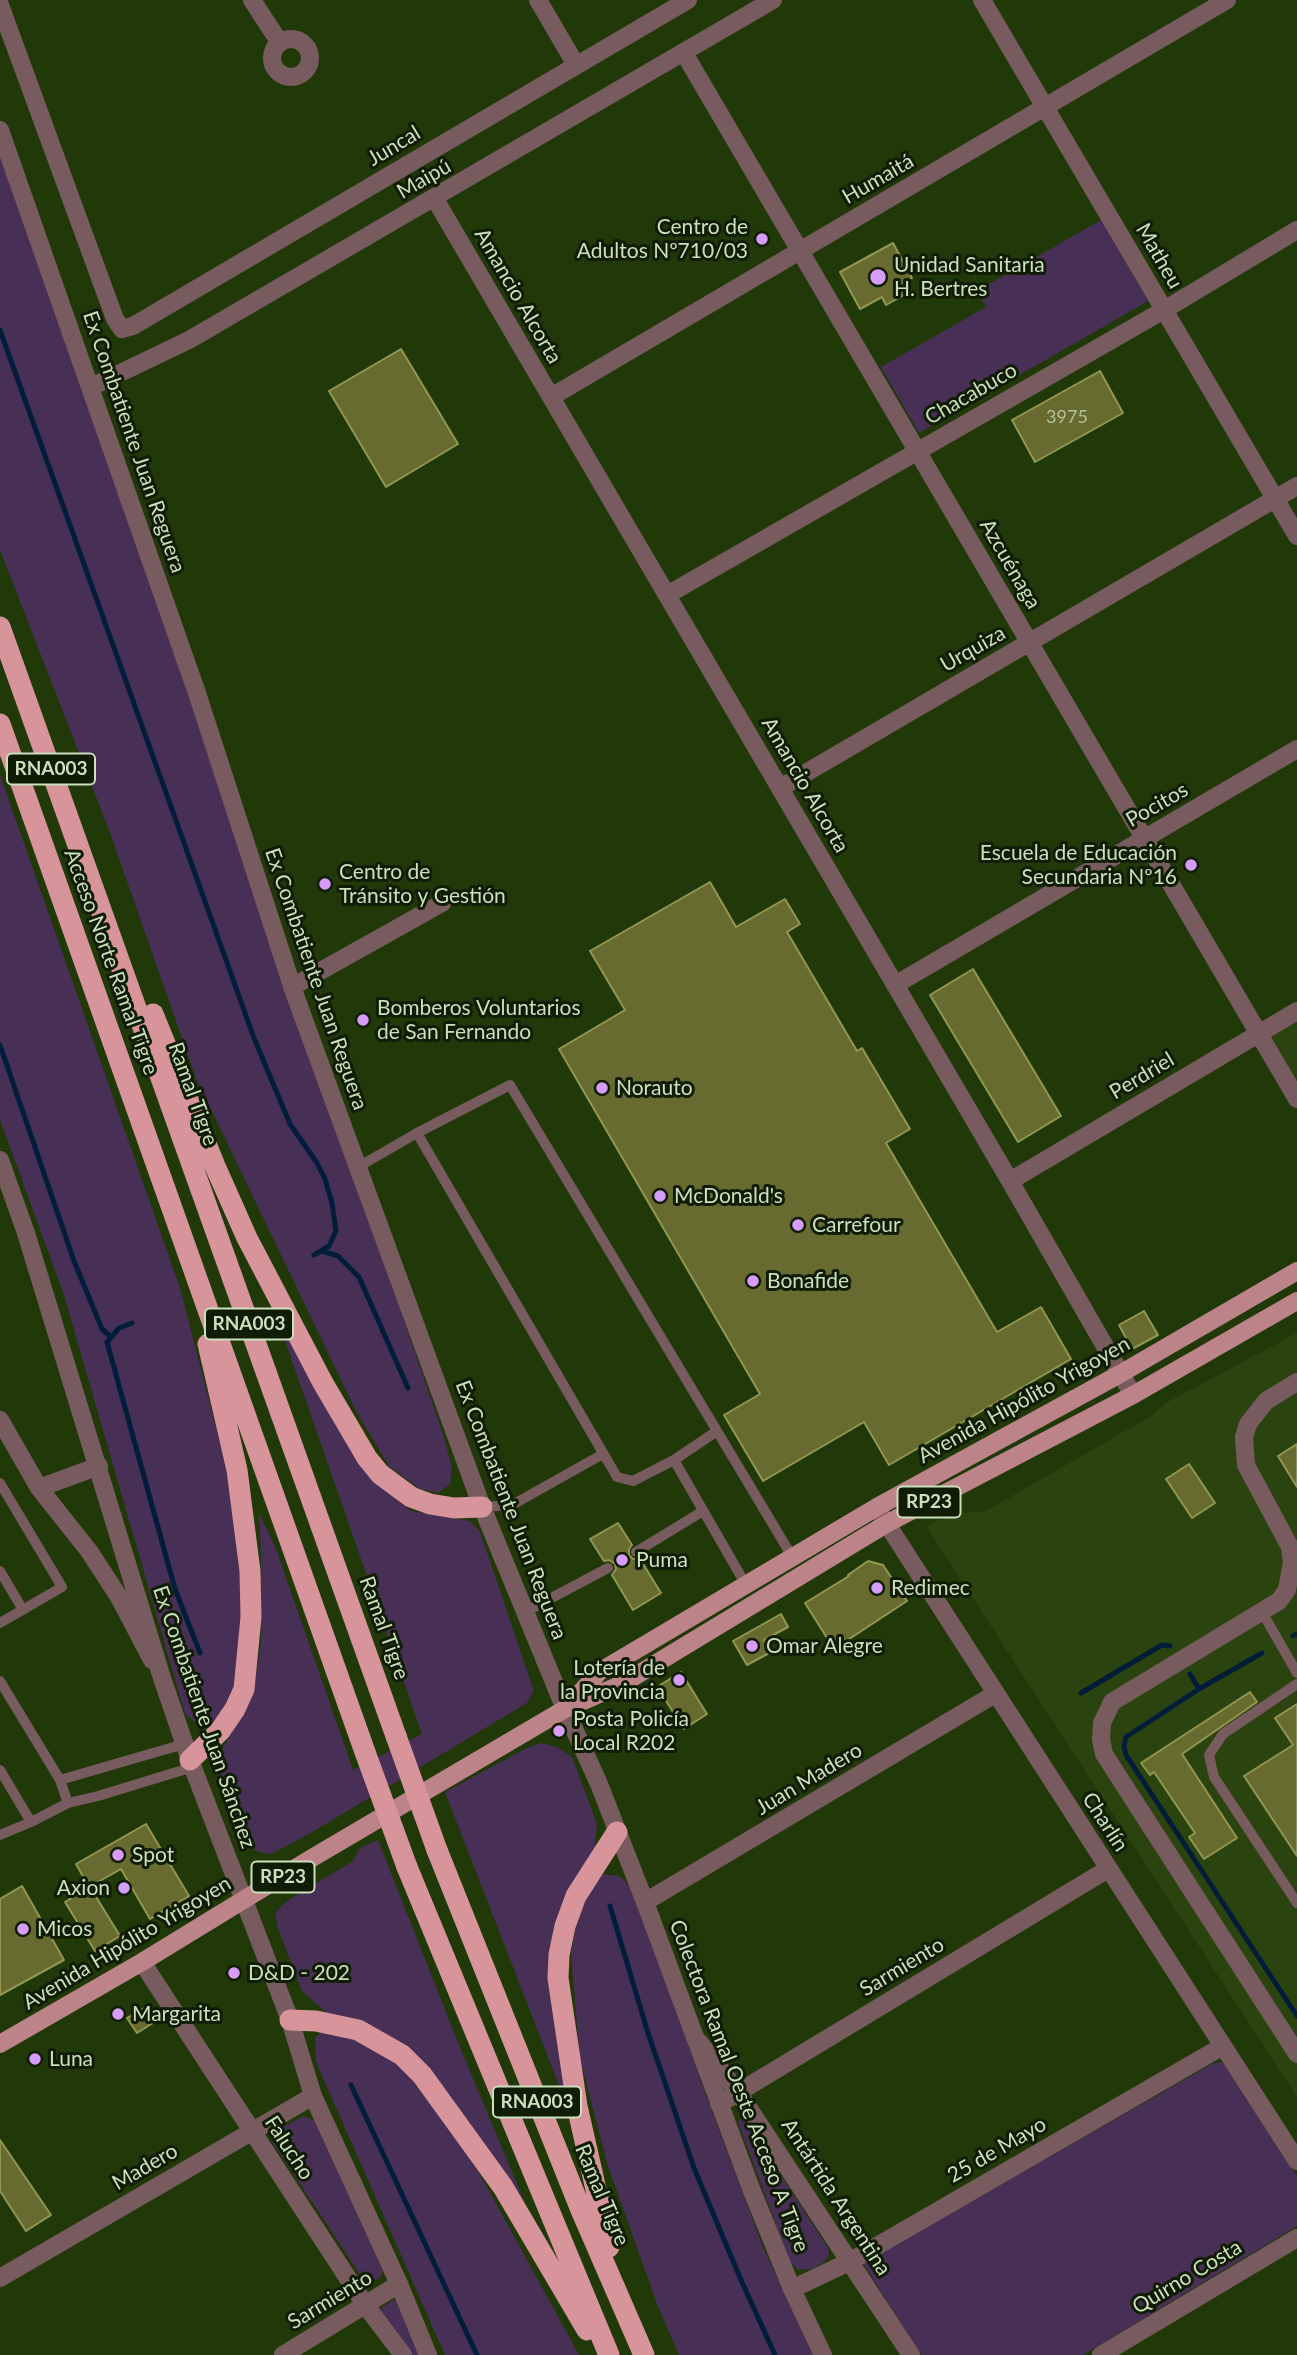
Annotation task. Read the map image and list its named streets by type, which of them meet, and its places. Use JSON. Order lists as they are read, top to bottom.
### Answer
{
  "streets": {
    "highway": ["RNA003", "Acceso Norte Ramal Tigre", "Ramal Tigre"],
    "main road": ["Avenida Hipólito Yrigoyen", "RP23"],
    "street": [
      "Juncal",
      "Maipú",
      "Humaitá",
      "Matheu",
      "Amancio Alcorta",
      "Chacabuco",
      "Ex Combatiente Juan Reguera",
      "Azcuénaga",
      "Urquiza",
      "Pocitos",
      "Perdriel",
      "Ex Combatiente Juan Sánchez",
      "Juan Madero",
      "Charlín",
      "Sarmiento",
      "Colectora Ramal Oeste Acceso A Tigre",
      "Falucho",
      "25 de Mayo",
      "Madero",
      "Antártida Argentina",
      "Quirno Costa"
    ]
  },
  "crossings": [
    ["Maipú", "Amancio Alcorta"],
    ["Maipú", "Ex Combatiente Juan Reguera"],
    ["Maipú", "Azcuénaga"],
    ["Humaitá", "Matheu"],
    ["Humaitá", "Amancio Alcorta"],
    ["Humaitá", "Azcuénaga"],
    ["Matheu", "Chacabuco"],
    ["Matheu", "Urquiza"],
    ["Amancio Alcorta", "Chacabuco"],
    ["Amancio Alcorta", "Urquiza"],
    ["Amancio Alcorta", "Pocitos"],
    ["Amancio Alcorta", "Perdriel"],
    ["Amancio Alcorta", "Avenida Hipólito Yrigoyen"],
    ["Chacabuco", "Azcuénaga"],
    ["Ex Combatiente Juan Reguera", "Avenida Hipólito Yrigoyen"],
    ["Ex Combatiente Juan Reguera", "Colectora Ramal Oeste Acceso A Tigre"],
    ["Azcuénaga", "Urquiza"],
    ["Azcuénaga", "Pocitos"],
    ["Azcuénaga", "Perdriel"],
    ["RNA003", "Acceso Norte Ramal Tigre"],
    ["Acceso Norte Ramal Tigre", "Ramal Tigre"],
    ["Avenida Hipólito Yrigoyen", "Ex Combatiente Juan Sánchez"],
    ["Avenida Hipólito Yrigoyen", "Charlín"],
    ["Avenida Hipólito Yrigoyen", "Falucho"],
    ["Ex Combatiente Juan Sánchez", "Sarmiento"],
    ["Ex Combatiente Juan Sánchez", "Madero"],
    ["Juan Madero", "Charlín"],
    ["Juan Madero", "Colectora Ramal Oeste Acceso A Tigre"],
    ["Charlín", "Sarmiento"],
    ["Charlín", "25 de Mayo"],
    ["Sarmiento", "Colectora Ramal Oeste Acceso A Tigre"],
    ["Sarmiento", "Falucho"],
    ["Sarmiento", "Antártida Argentina"],
    ["Colectora Ramal Oeste Acceso A Tigre", "25 de Mayo"],
    ["Colectora Ramal Oeste Acceso A Tigre", "Antártida Argentina"],
    ["Falucho", "Madero"],
    ["25 de Mayo", "Antártida Argentina"]
  ],
  "places": [
    "Centro de Adultos Nº710/03",
    "Unidad Sanitaria H. Bertres",
    "Escuela de Educación Secundaria Nº16",
    "Centro de Tránsito y Gestión",
    "Bomberos Voluntarios de San Fernando",
    "Norauto",
    "McDonald's",
    "Carrefour",
    "Bonafide",
    "Puma",
    "Redimec",
    "Omar Alegre",
    "Lotería de la Provincia",
    "Posta Policía Local R202",
    "Spot",
    "Axion",
    "Micos",
    "D&D - 202",
    "Margarita",
    "Luna"
  ],
  "house_numbers": ["3975"]
}
